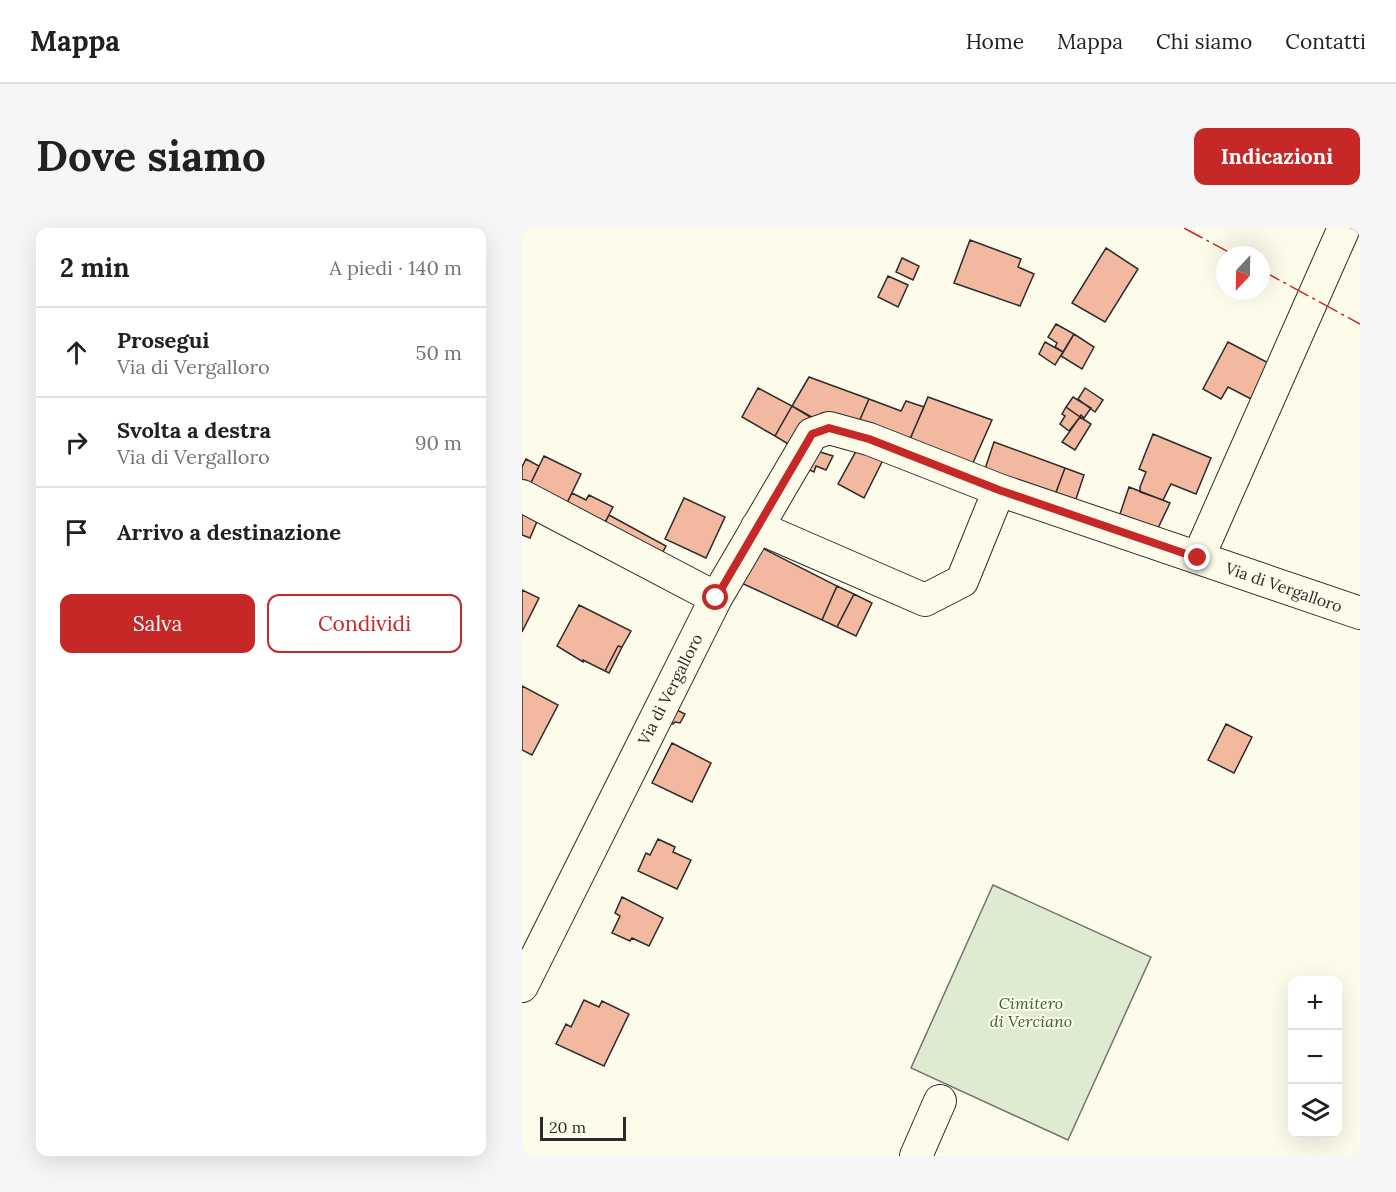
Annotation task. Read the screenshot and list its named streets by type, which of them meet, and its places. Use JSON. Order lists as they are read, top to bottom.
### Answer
{
  "streets": {
    "street": ["Via di Vergalloro"]
  },
  "parks": ["Cimitero di Verciano"],
  "scale_bar": "20 m",
  "north": "bottom",
  "page": {
    "header": "Mappa",
    "nav": [
      "Home",
      "Mappa",
      "Chi siamo",
      "Contatti"
    ],
    "buttons": [
      "Indicazioni",
      ["Salva", "Condividi"]
    ],
    "title": "Dove siamo",
    "heading": ["2 min", "A piedi · 140 m"],
    "list": [
      ["Prosegui", "Via di Vergalloro", "50 m"],
      ["Svolta a destra", "Via di Vergalloro", "90 m"],
      "Arrivo a destinazione"
    ],
    "map_buttons": ["+", "−"],
    "scale": "20 m"
  }
}
